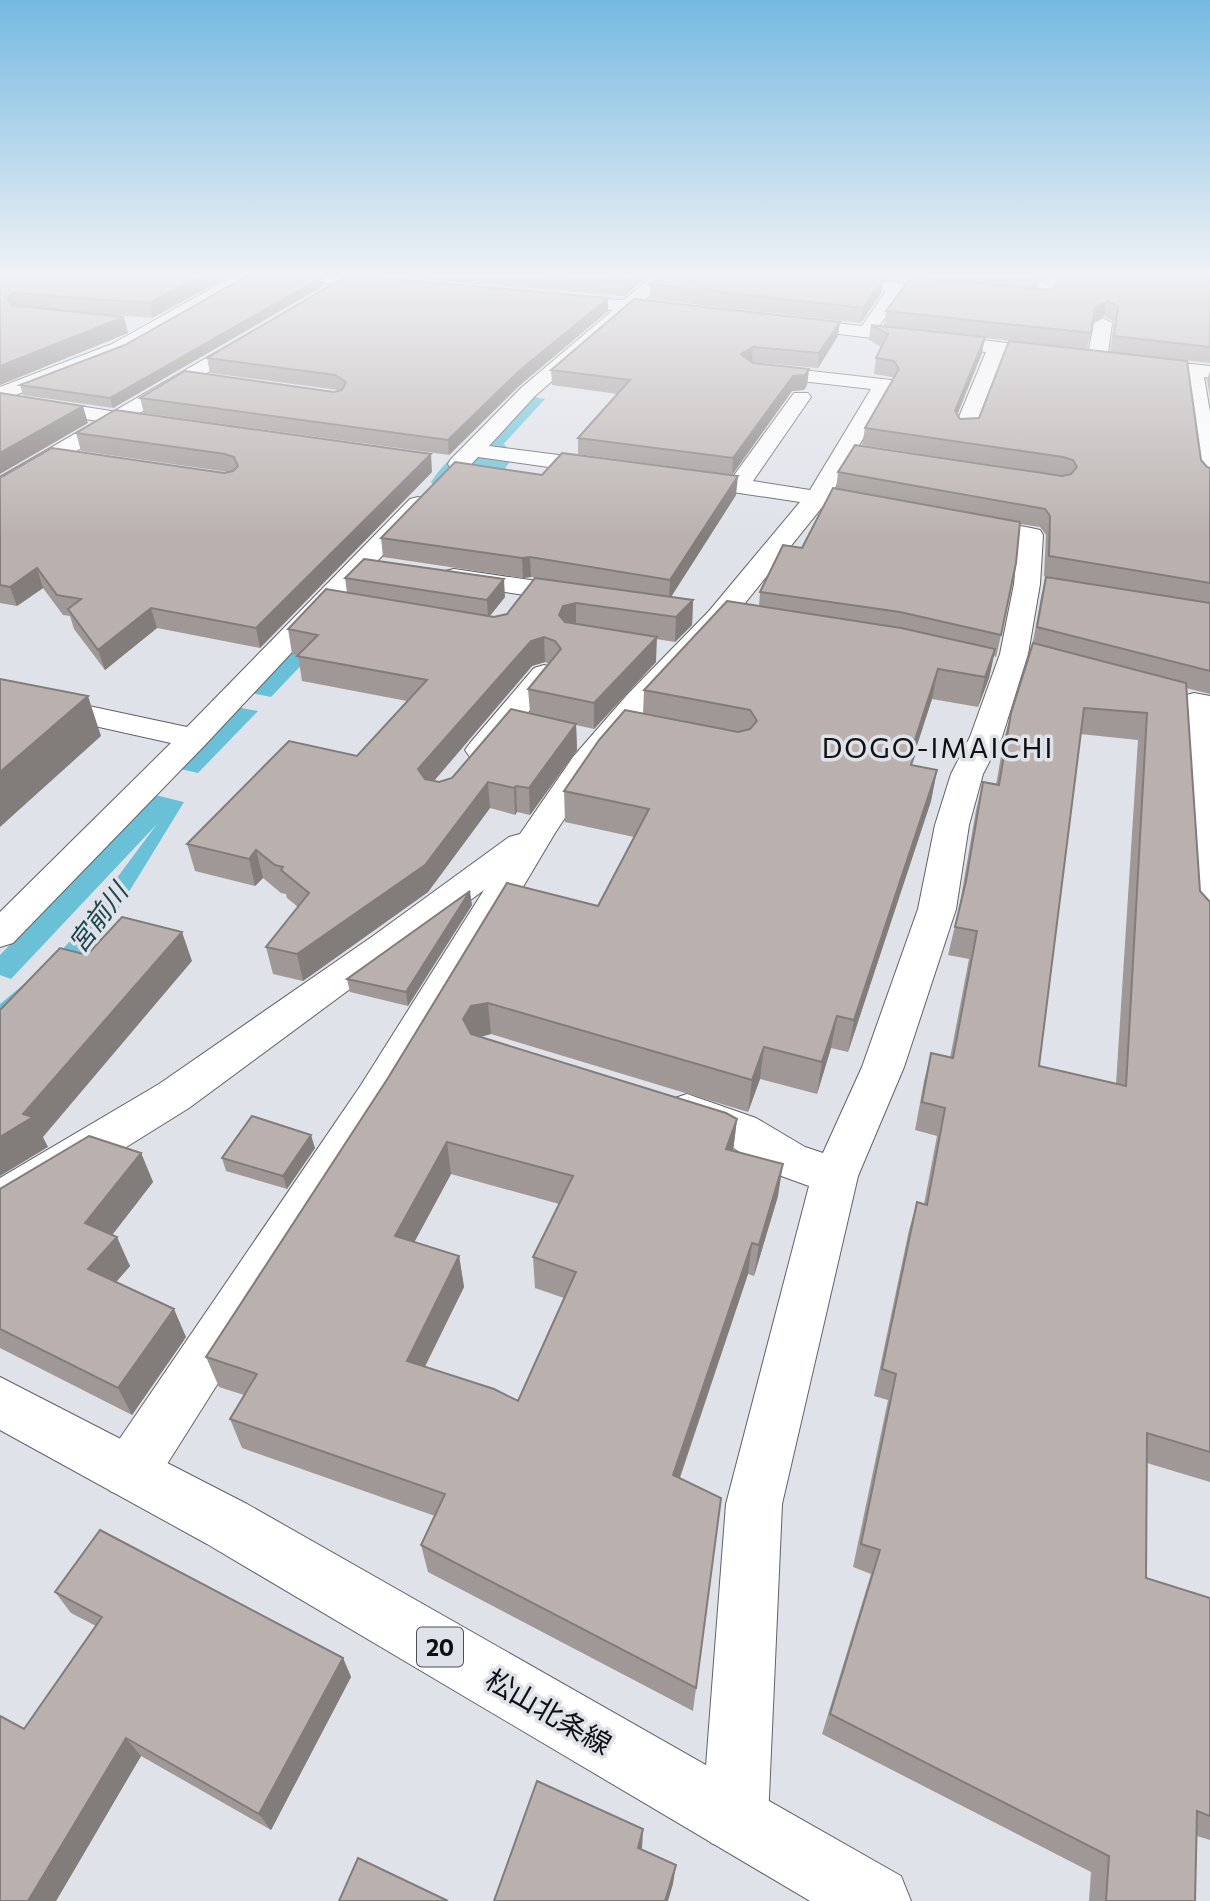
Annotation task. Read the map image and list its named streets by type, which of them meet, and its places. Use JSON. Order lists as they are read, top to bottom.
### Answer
{
  "streets": {
    "street": ["20", "松山北条線"]
  },
  "districts": ["DOGO-IMAICHI"],
  "water": ["宮前川"]
}
